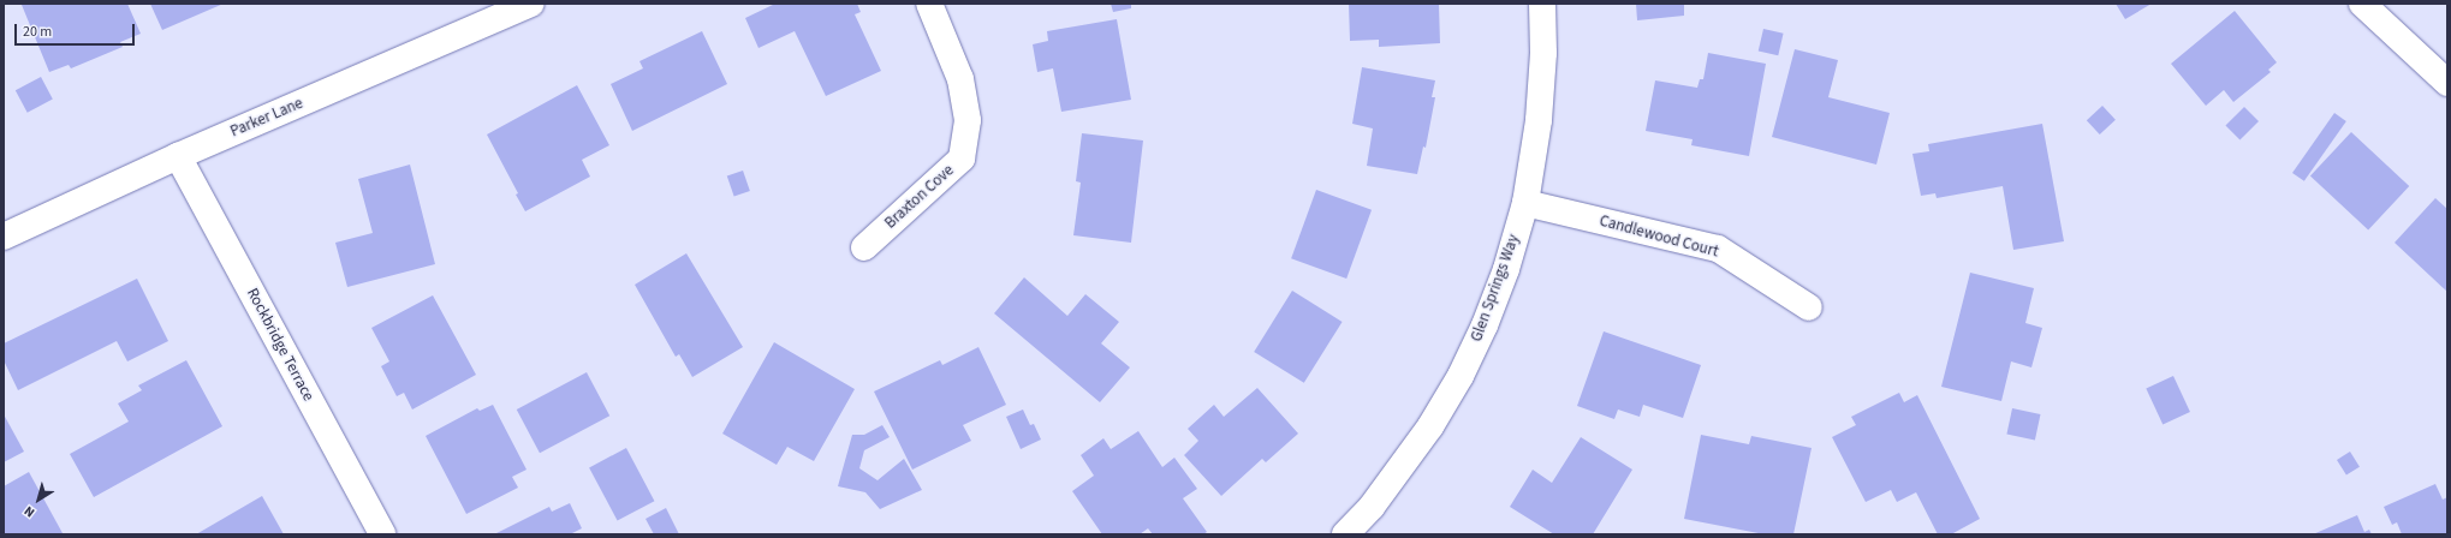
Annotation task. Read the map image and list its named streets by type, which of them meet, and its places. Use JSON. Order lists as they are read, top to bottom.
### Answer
{
  "streets": {
    "street": [
      "Parker Lane",
      "Braxton Cove",
      "Candlewood Court",
      "Glen Springs Way",
      "Rockbridge Terrace"
    ]
  },
  "crossings": [
    ["Parker Lane", "Rockbridge Terrace"],
    ["Candlewood Court", "Glen Springs Way"]
  ],
  "scale_bar": "20 m",
  "north": "bottom left"
}
